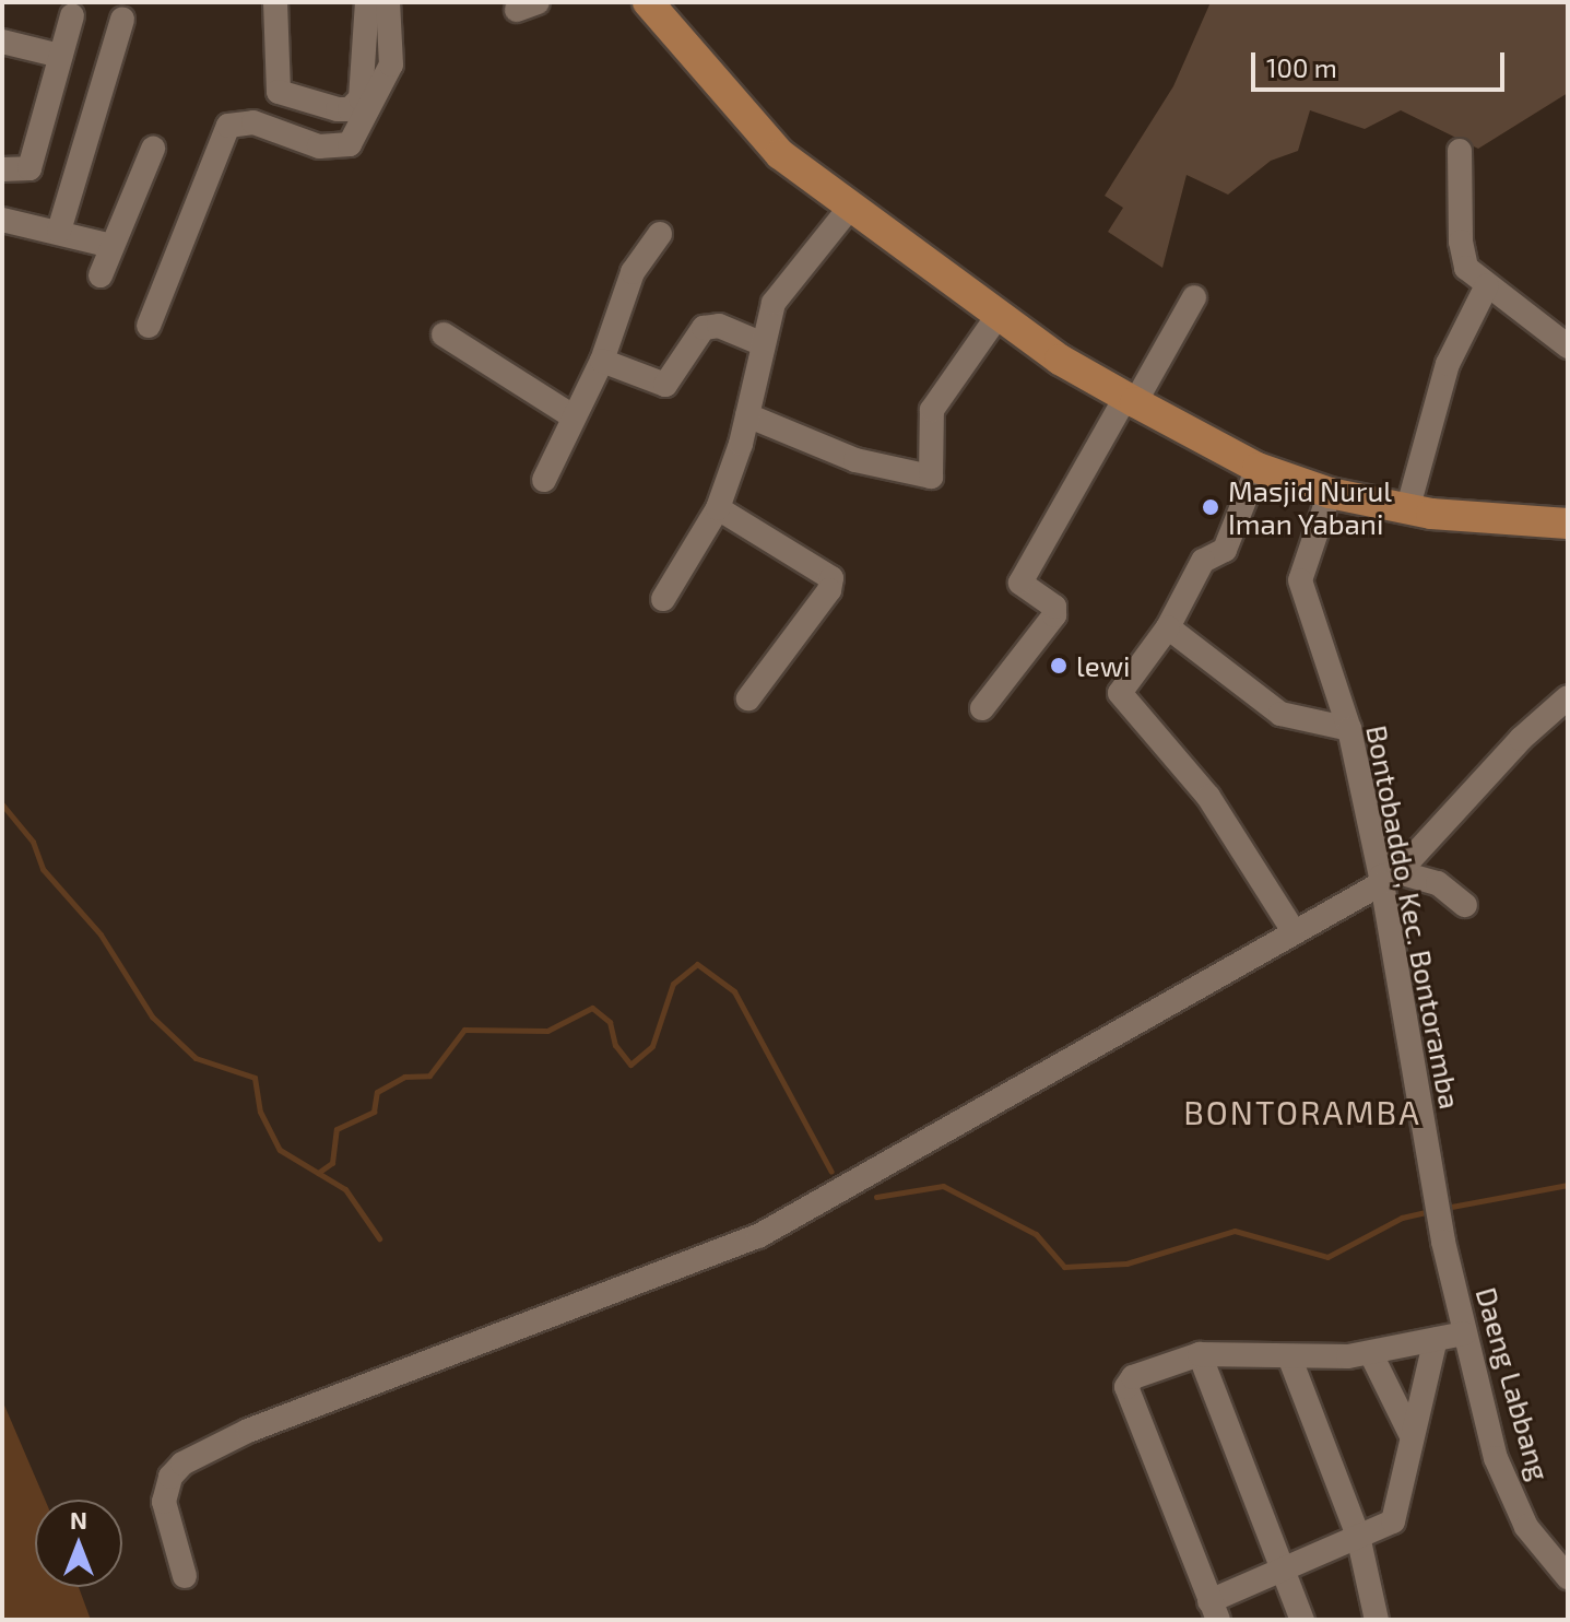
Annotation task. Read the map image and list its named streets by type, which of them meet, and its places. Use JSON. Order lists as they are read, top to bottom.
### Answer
{
  "streets": {
    "street": ["Bontobaddo, Kec. Bontoramba", "Daeng Labbang"]
  },
  "crossings": [
    ["Bontobaddo, Kec. Bontoramba", "Daeng Labbang"]
  ],
  "districts": ["BONTORAMBA"],
  "places": ["Masjid Nurul Iman Yabani", "lewi"],
  "scale_bar": "100 m",
  "north": "top"
}
